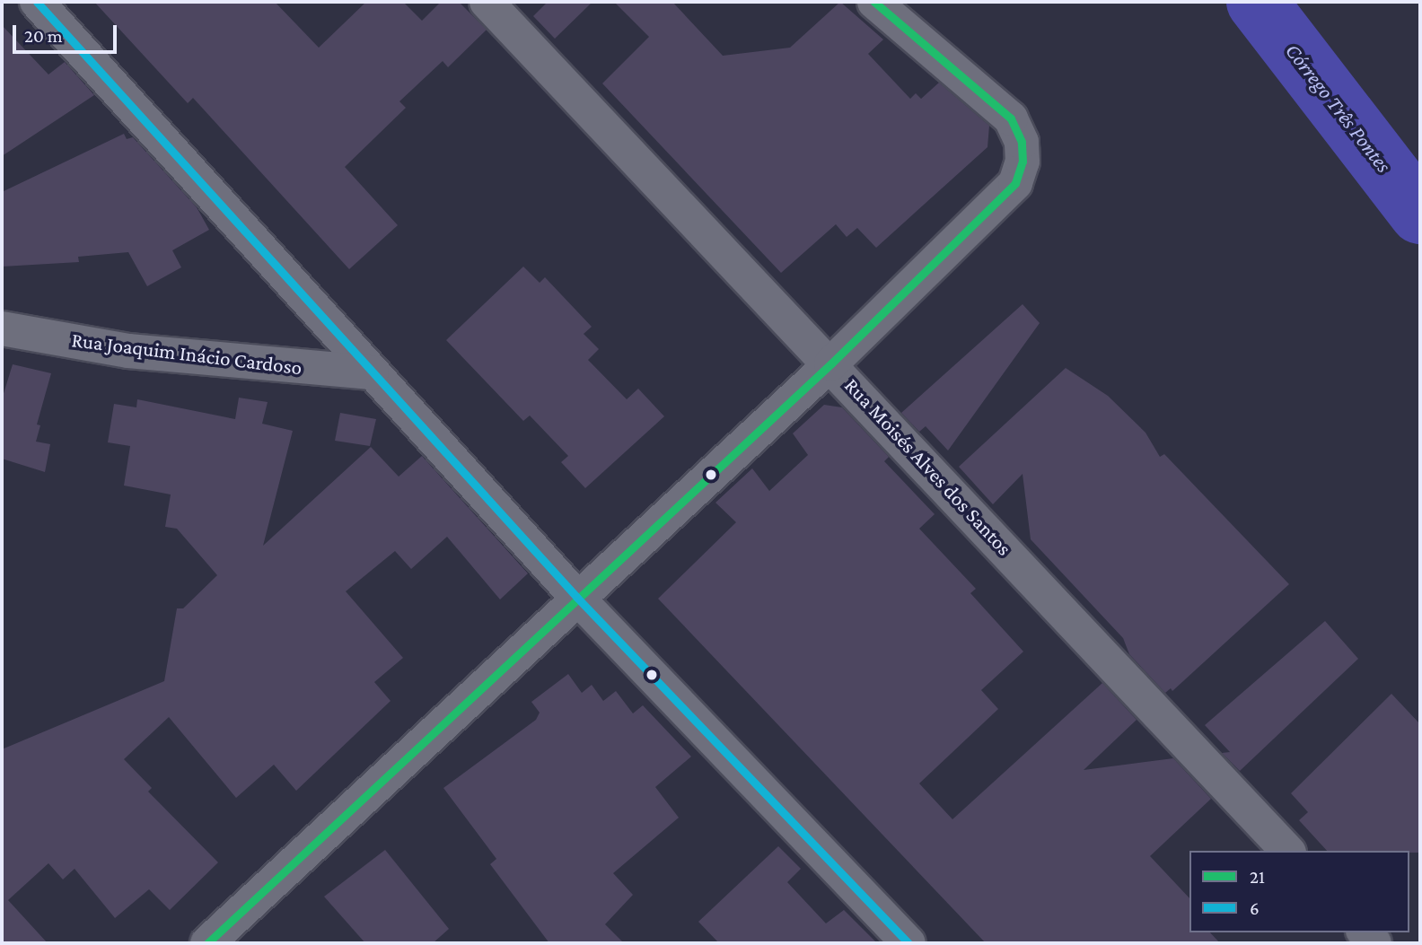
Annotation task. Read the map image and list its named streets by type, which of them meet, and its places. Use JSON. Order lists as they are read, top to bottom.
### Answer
{
  "streets": {
    "street": ["Rua Joaquim Inácio Cardoso", "Rua Moisés Alves dos Santos"]
  },
  "water": ["Córrego Três Pontes"],
  "lines": ["transit line 21", "transit line 6"],
  "legend": ["21", "6"],
  "scale_bar": "20 m"
}
